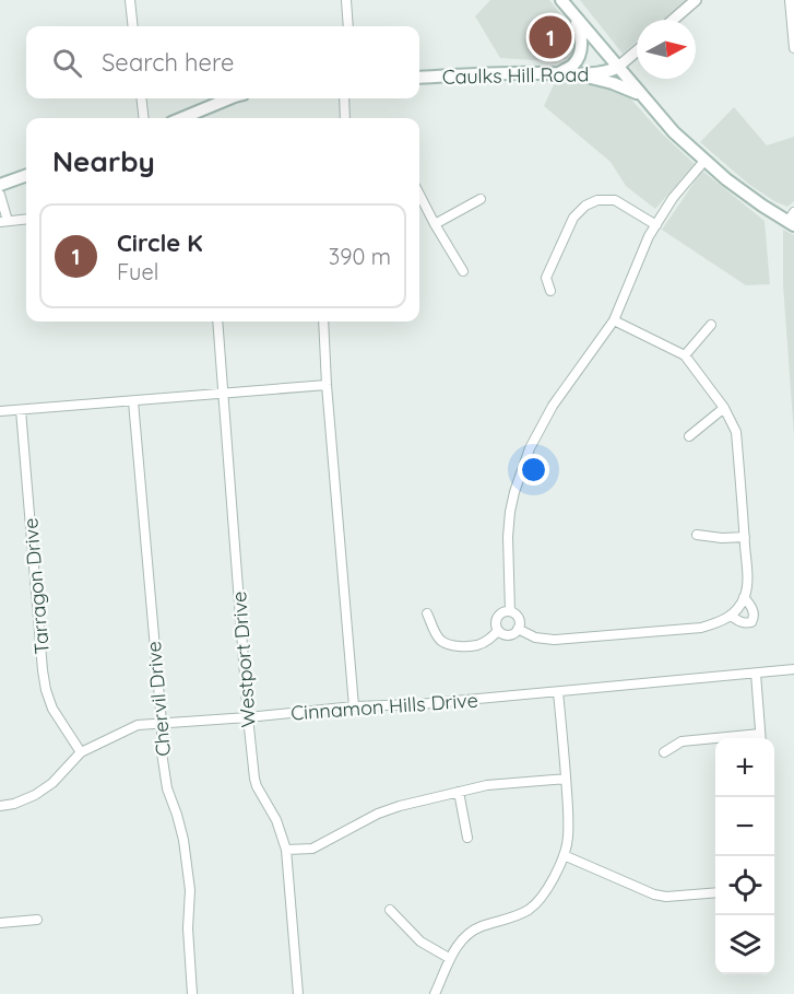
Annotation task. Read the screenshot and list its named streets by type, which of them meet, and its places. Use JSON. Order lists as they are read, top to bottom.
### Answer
{
  "streets": {
    "main road": ["Caulks Hill Road"],
    "street": [
      "Tarragon Drive",
      "Westport Drive",
      "Chervil Drive",
      "Cinnamon Hills Drive"
    ]
  },
  "crossings": [
    ["Tarragon Drive", "Cinnamon Hills Drive"],
    ["Westport Drive", "Cinnamon Hills Drive"],
    ["Chervil Drive", "Cinnamon Hills Drive"]
  ],
  "north": "right",
  "page": {
    "pins": "1",
    "search": "Search here",
    "heading": "Nearby",
    "list": [
      {
        "mark": "1",
        "name": "Circle K",
        "note": "Fuel",
        "value": "390 m"
      }
    ],
    "map_buttons": ["+", "−"]
  }
}
